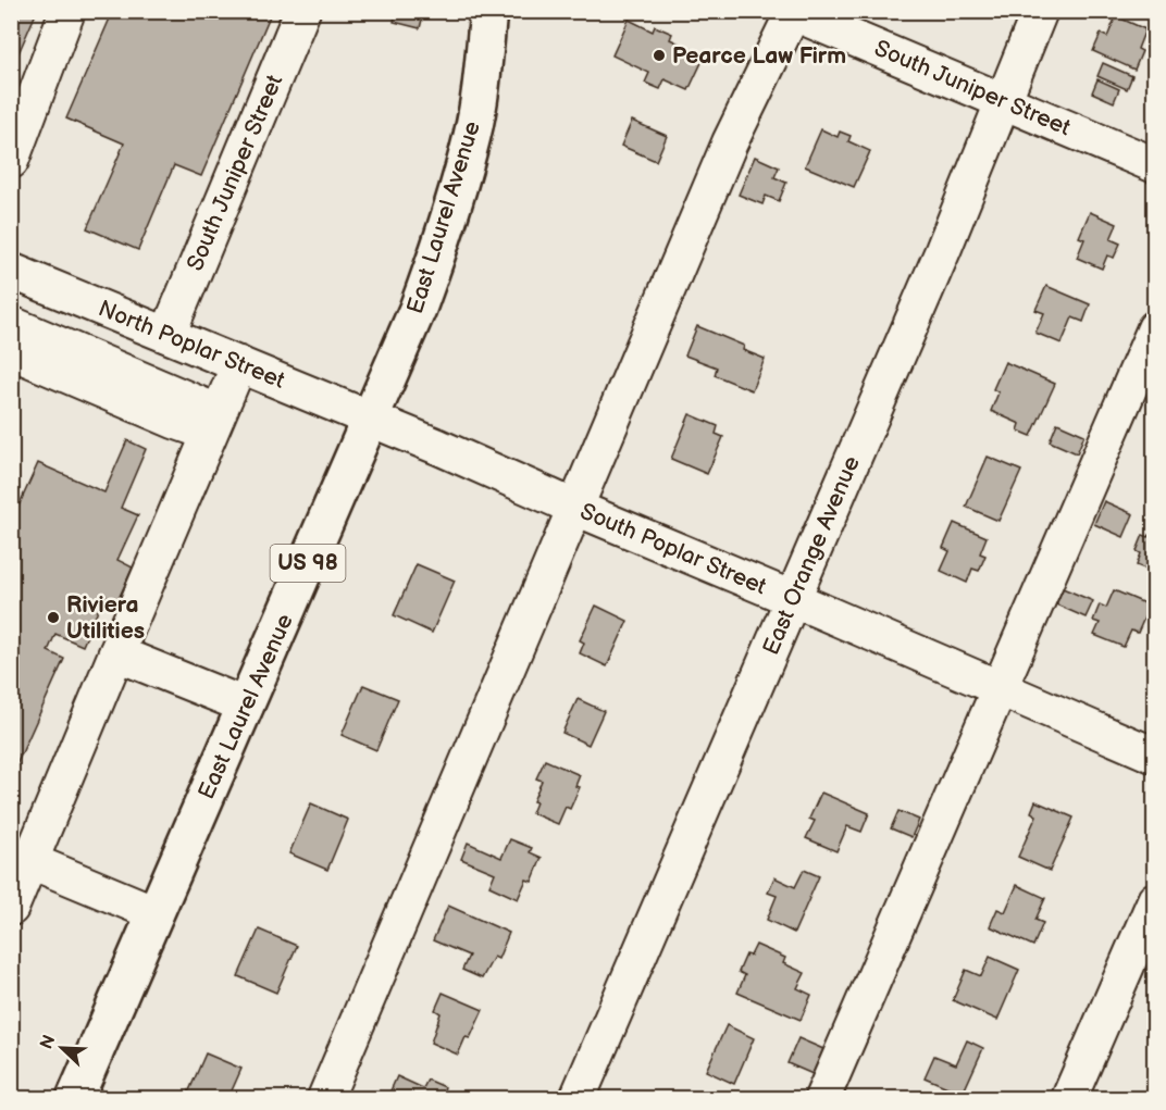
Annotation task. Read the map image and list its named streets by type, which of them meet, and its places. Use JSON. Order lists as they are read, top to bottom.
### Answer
{
  "streets": {
    "main road": ["East Laurel Avenue", "US 98"],
    "street": [
      "South Juniper Street",
      "North Poplar Street",
      "South Poplar Street",
      "East Orange Avenue"
    ]
  },
  "crossings": [
    ["South Juniper Street", "North Poplar Street"],
    ["South Juniper Street", "East Orange Avenue"],
    ["East Laurel Avenue", "North Poplar Street"],
    ["East Laurel Avenue", "South Poplar Street"],
    ["North Poplar Street", "South Poplar Street"],
    ["South Poplar Street", "East Orange Avenue"]
  ],
  "places": ["Pearce Law Firm", "Riviera Utilities"],
  "north": "top left"
}
